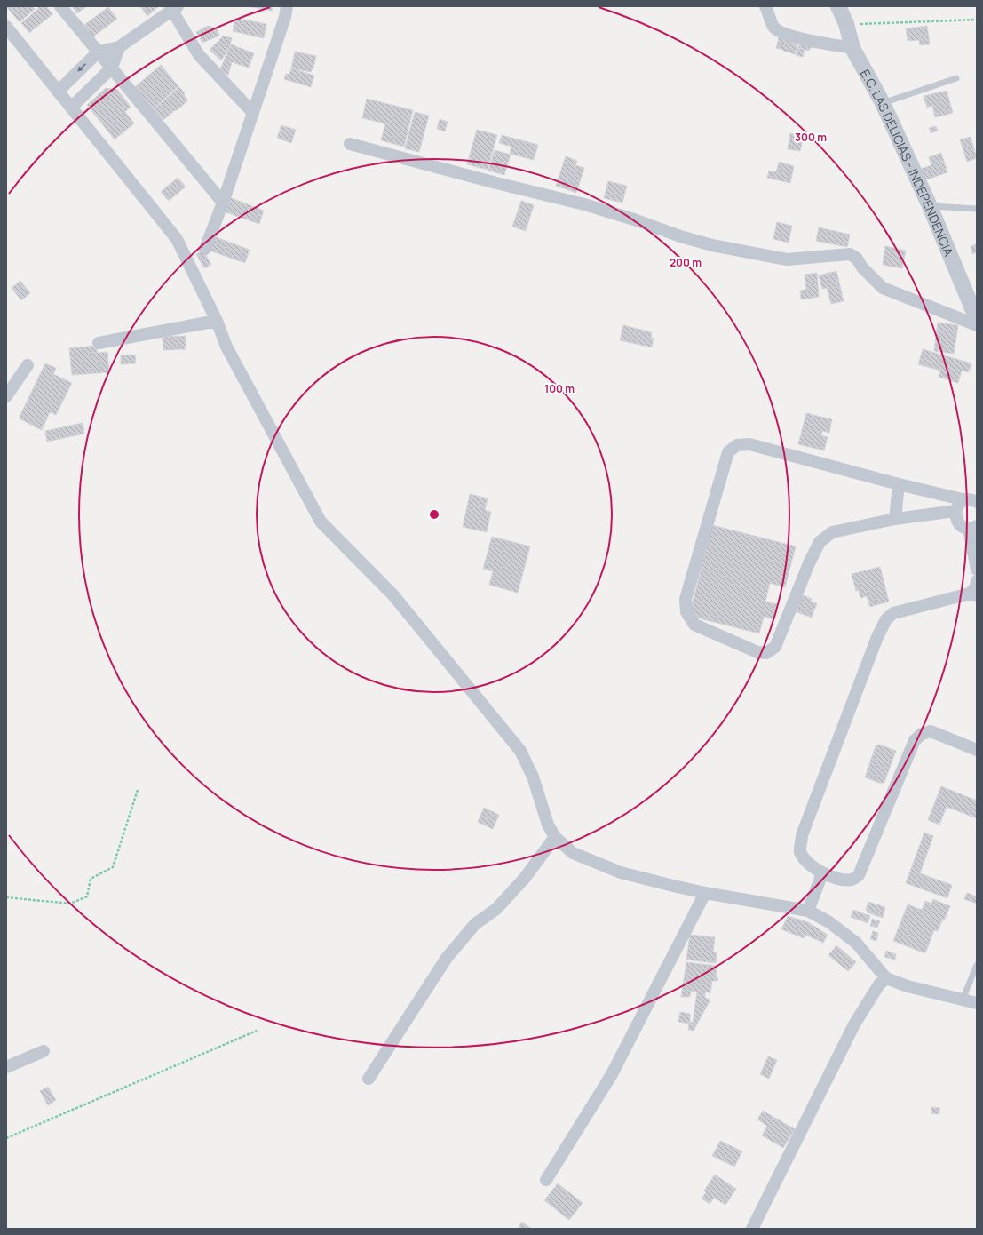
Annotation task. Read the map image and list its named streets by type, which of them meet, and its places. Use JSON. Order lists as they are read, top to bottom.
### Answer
{
  "streets": {
    "street": ["E.C. LAS DELICIAS - INDEPENDENCIA"]
  },
  "rings": ["300 m", "200 m", "100 m"]
}
